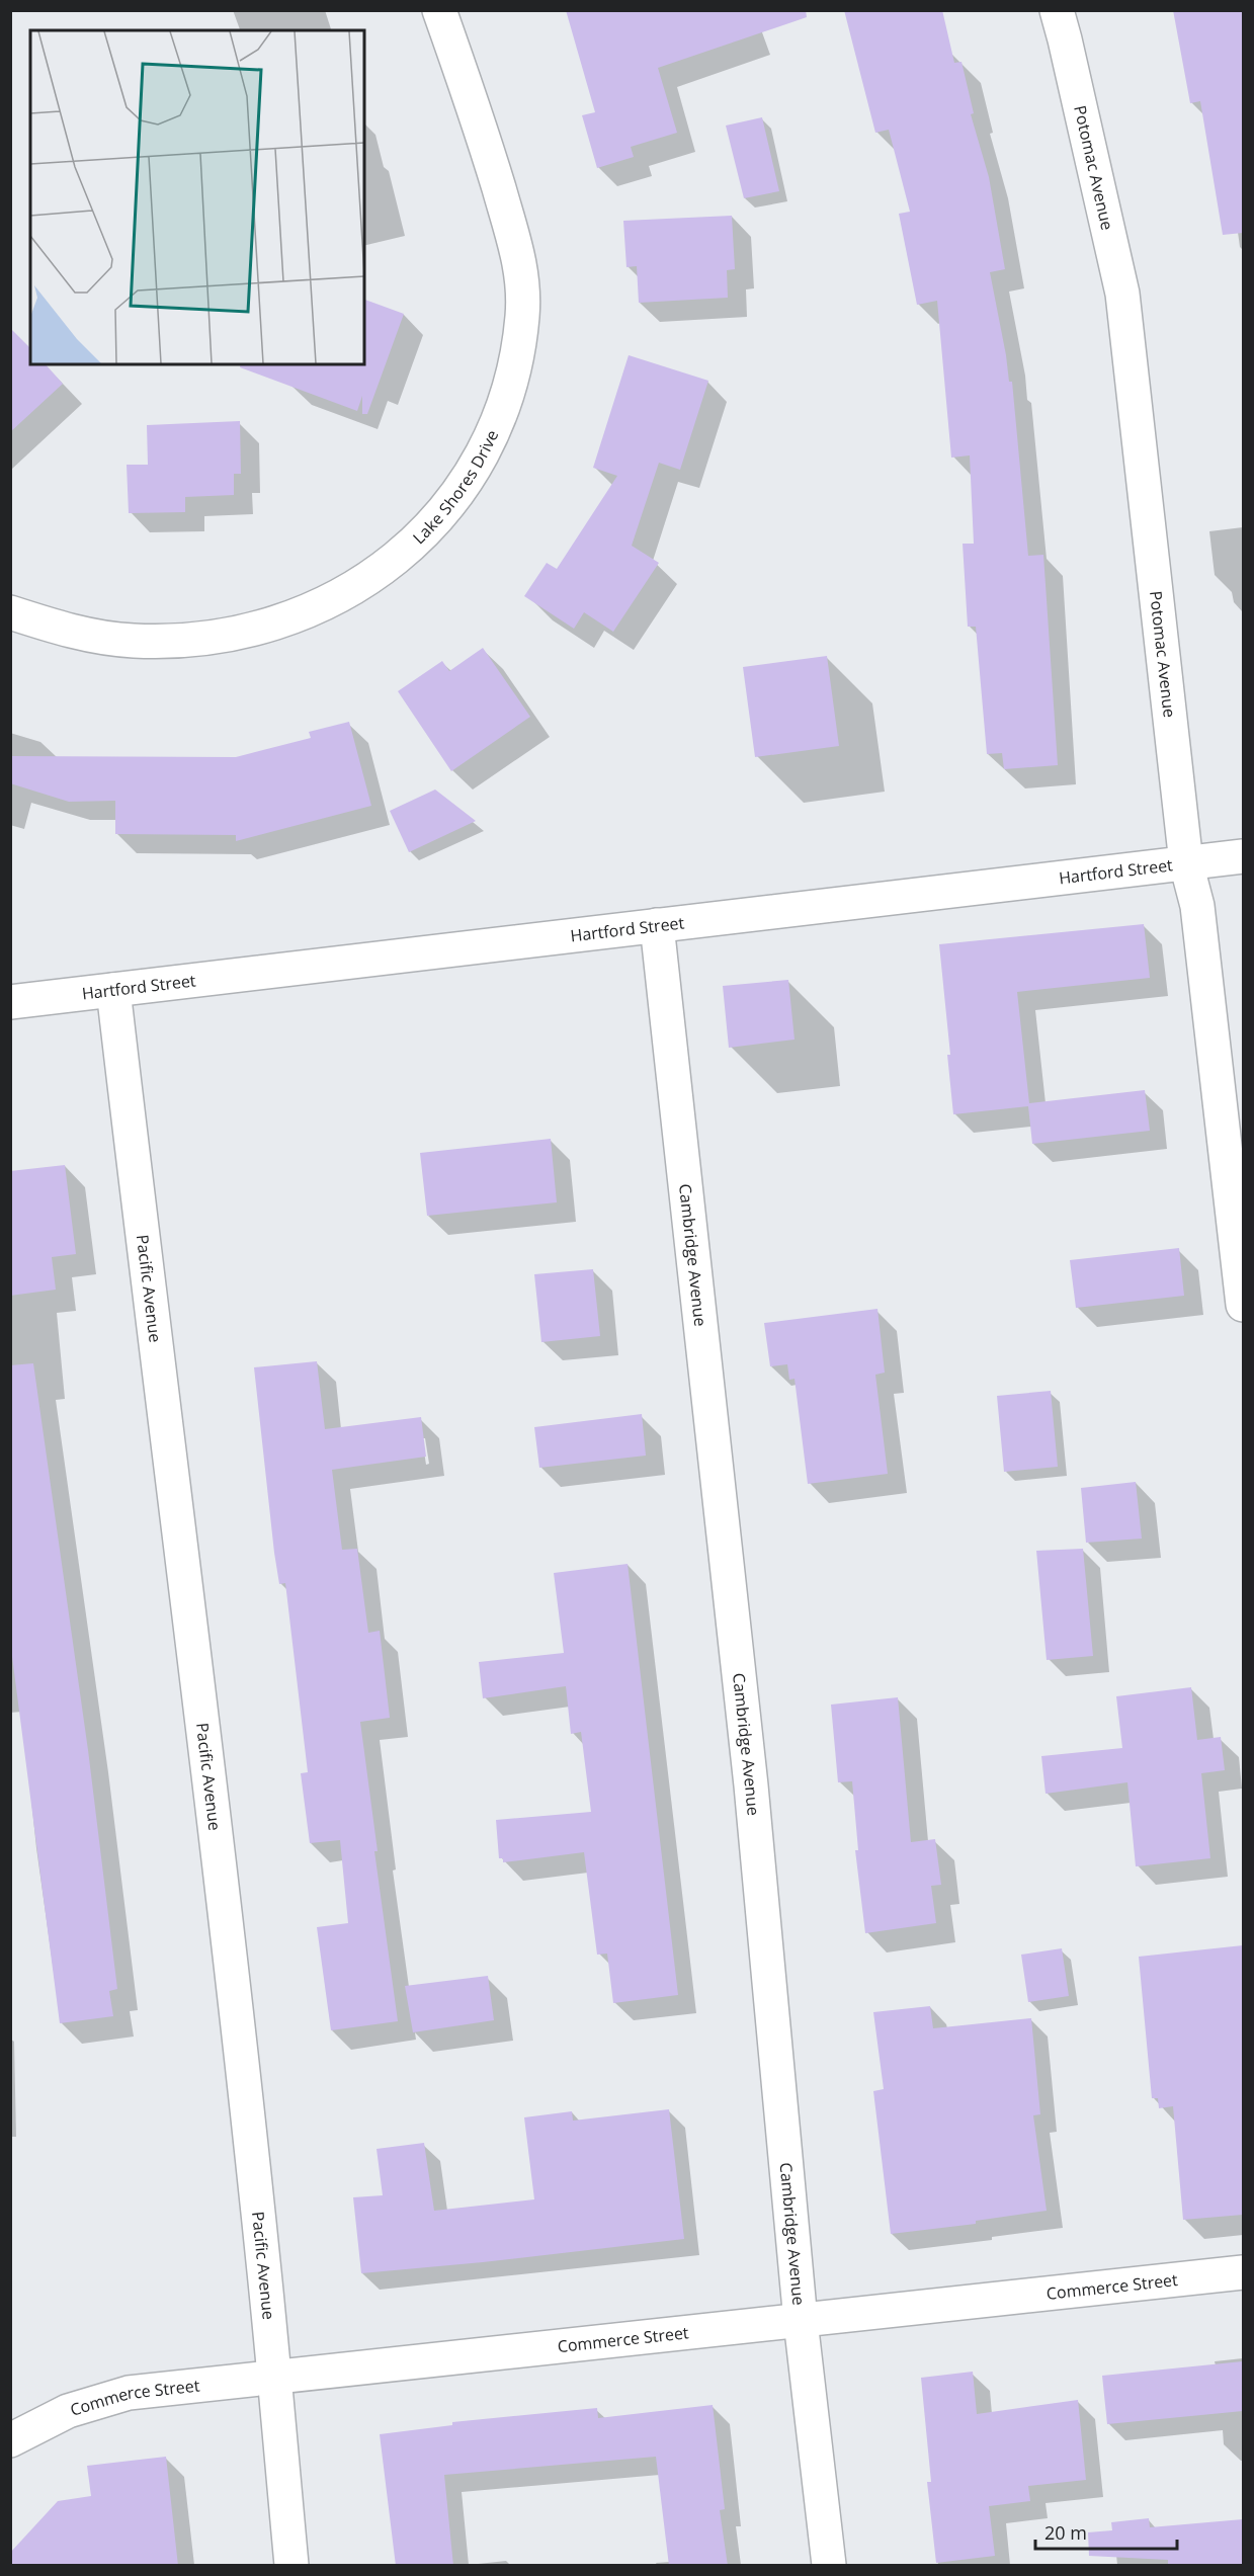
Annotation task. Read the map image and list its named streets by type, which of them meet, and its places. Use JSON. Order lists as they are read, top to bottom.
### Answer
{
  "streets": {
    "street": [
      "Potomac Avenue",
      "Lake Shores Drive",
      "Hartford Street",
      "Cambridge Avenue",
      "Pacific Avenue",
      "Commerce Street"
    ]
  },
  "crossings": [
    ["Potomac Avenue", "Hartford Street"],
    ["Hartford Street", "Cambridge Avenue"],
    ["Hartford Street", "Pacific Avenue"],
    ["Cambridge Avenue", "Commerce Street"],
    ["Pacific Avenue", "Commerce Street"]
  ],
  "scale_bar": "20 m"
}
